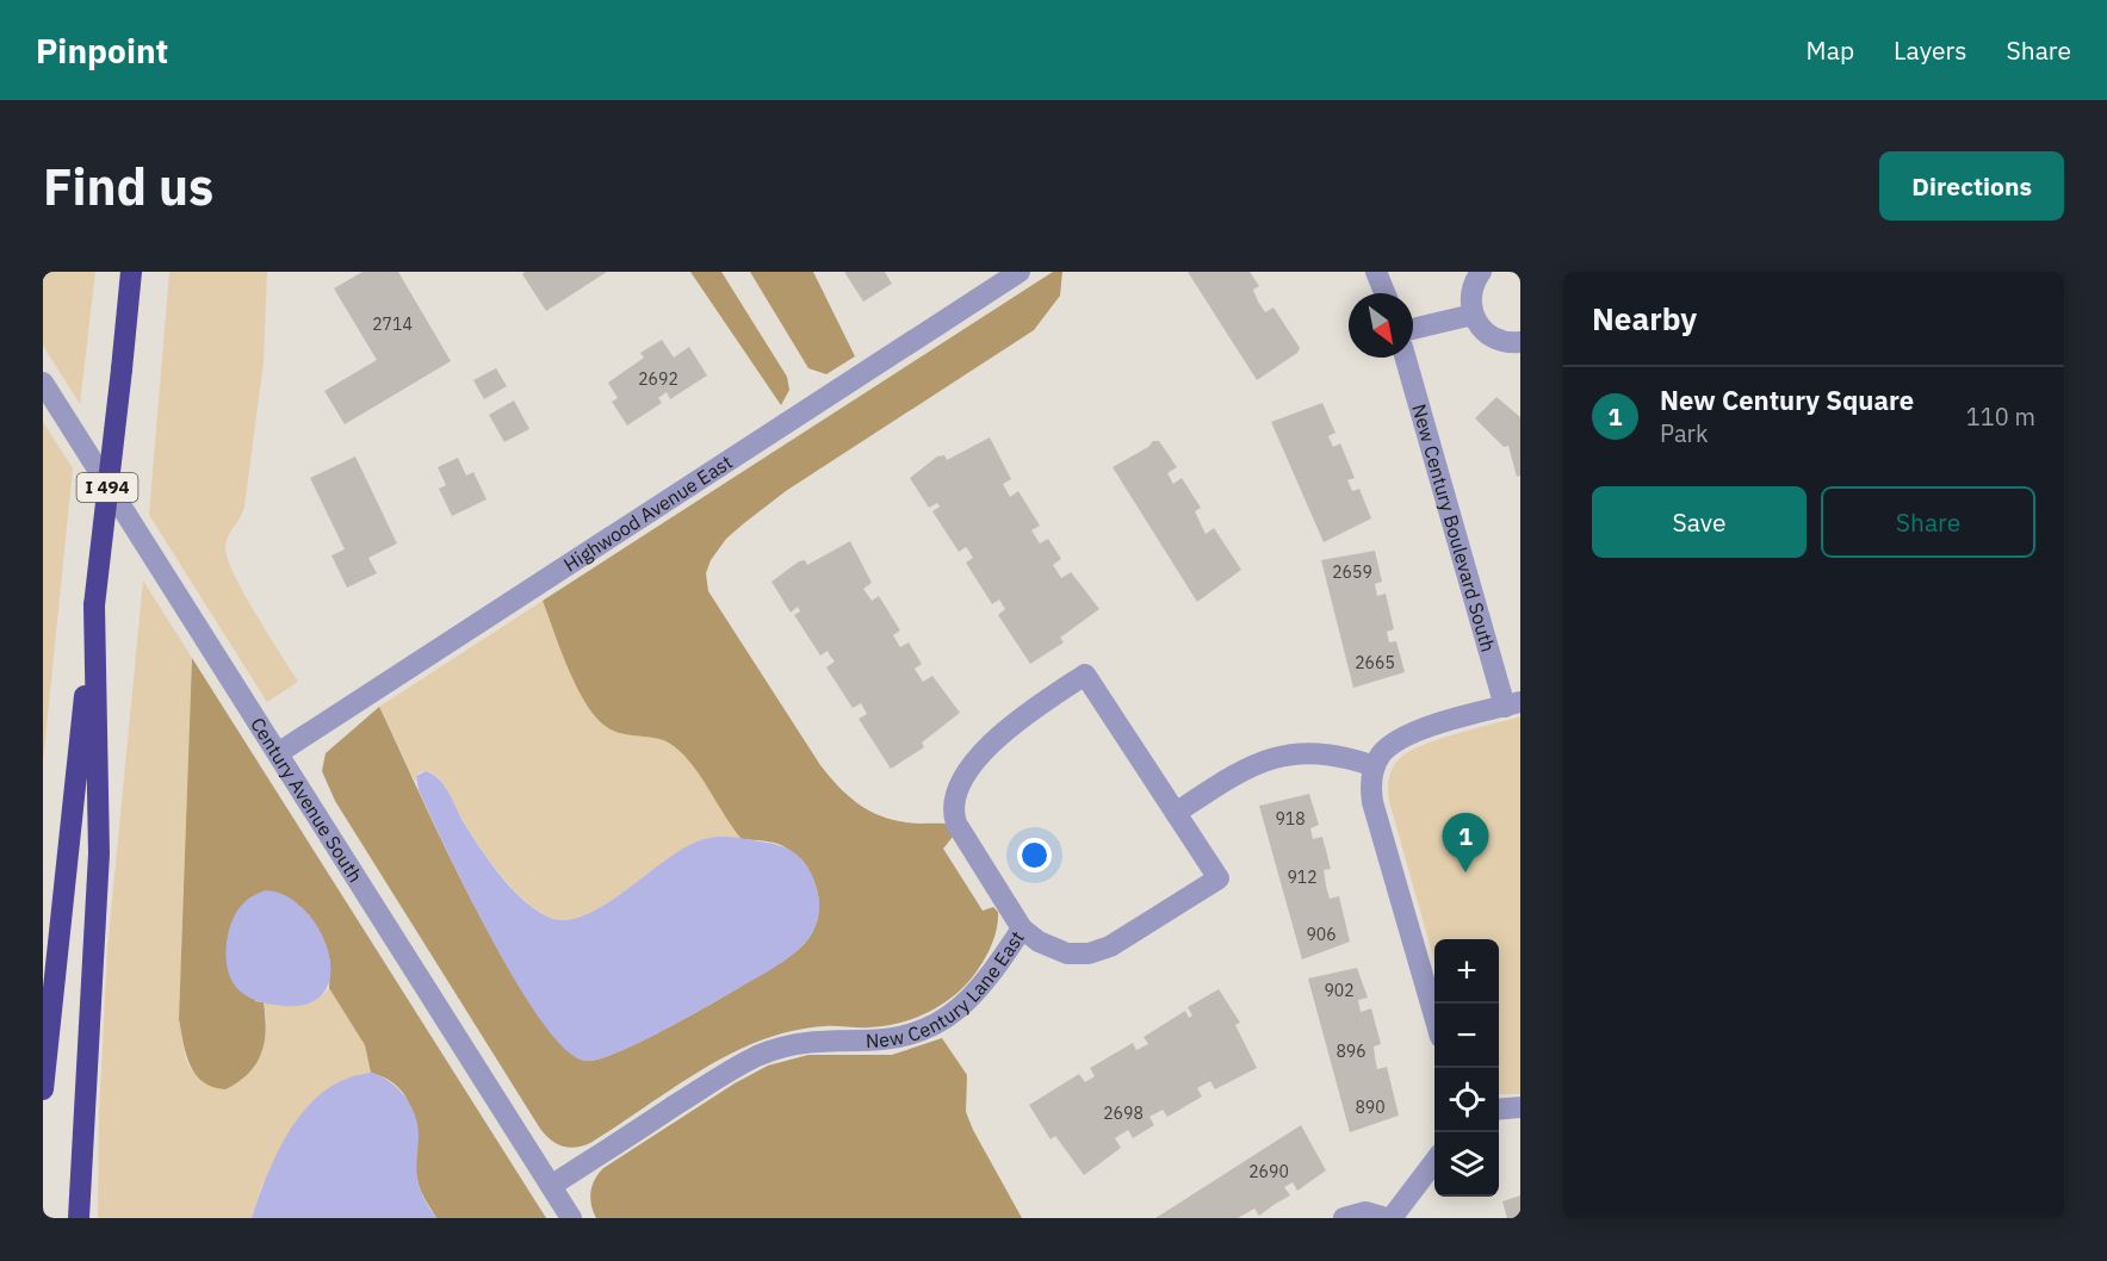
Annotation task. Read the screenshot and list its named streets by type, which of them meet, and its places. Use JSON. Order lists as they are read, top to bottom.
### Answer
{
  "streets": {
    "highway": ["I 494"],
    "street": [
      "Highwood Avenue East",
      "New Century Boulevard South",
      "Century Avenue South",
      "New Century Lane East"
    ]
  },
  "crossings": [
    ["Highwood Avenue East", "Century Avenue South"],
    ["Century Avenue South", "New Century Lane East"]
  ],
  "house_numbers": [
    "2714",
    "2692",
    "2659",
    "2665",
    "918",
    "912",
    "906",
    "902",
    "896",
    "890",
    "2698",
    "2690"
  ],
  "north": "bottom right",
  "page": {
    "header": "Pinpoint",
    "nav": ["Map", "Layers", "Share"],
    "buttons": [
      "Directions",
      ["Save", "Share"]
    ],
    "title": "Find us",
    "heading": "Nearby",
    "list": [
      {
        "mark": "1",
        "name": "New Century Square",
        "note": "Park",
        "value": "110 m"
      }
    ],
    "pins": "1",
    "map_buttons": ["+", "−"]
  }
}
